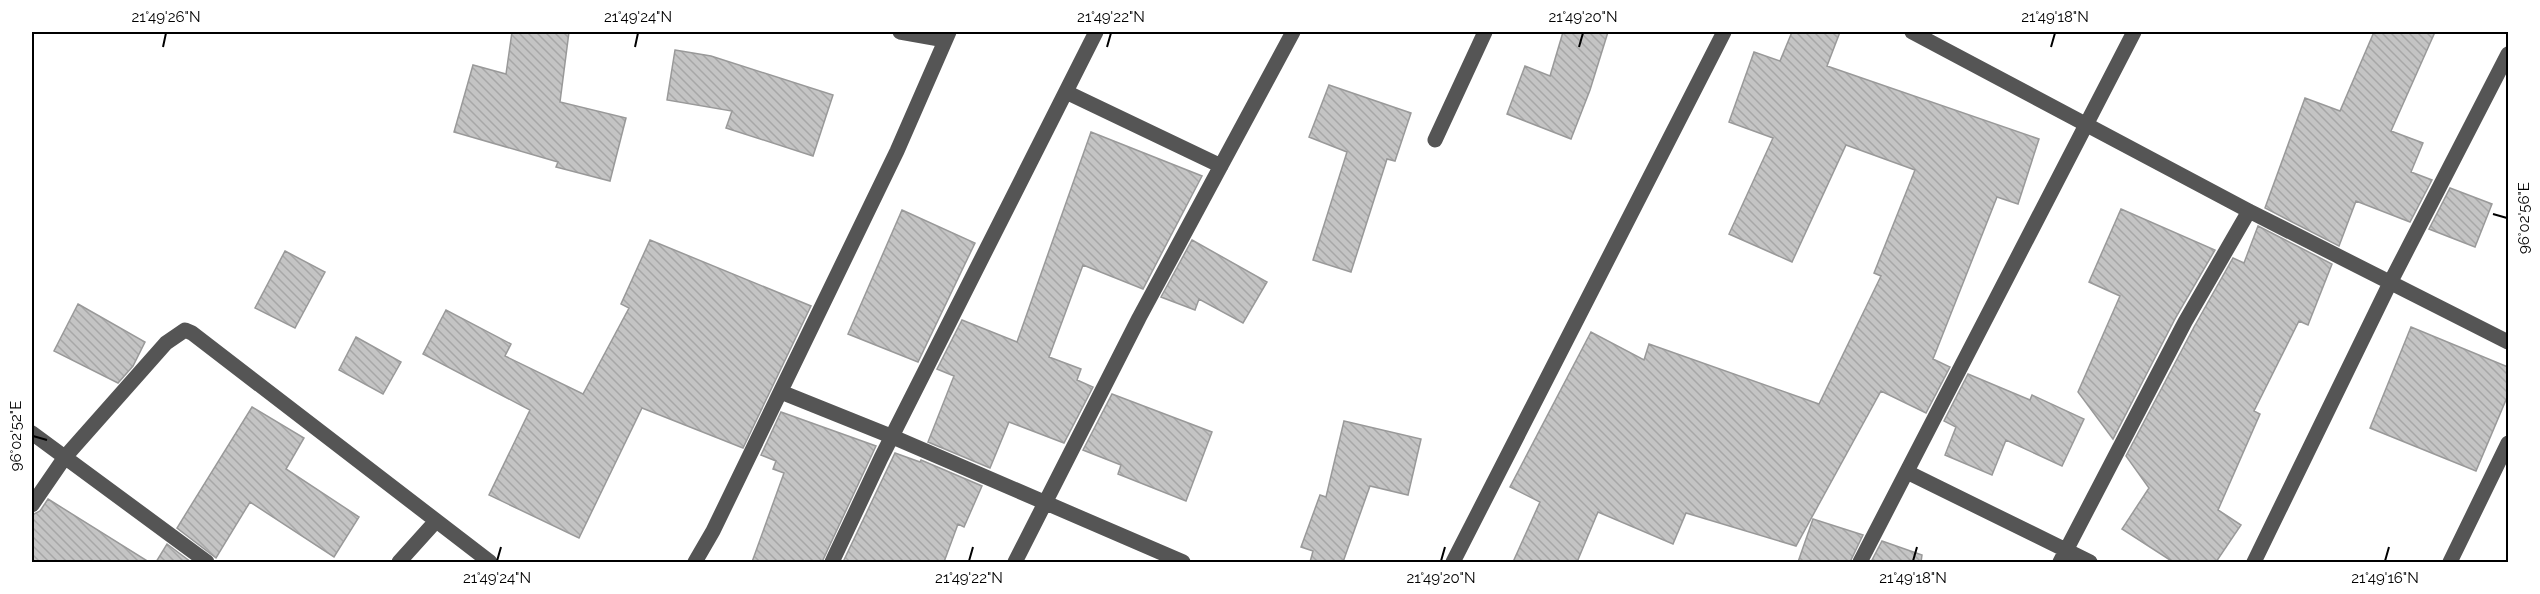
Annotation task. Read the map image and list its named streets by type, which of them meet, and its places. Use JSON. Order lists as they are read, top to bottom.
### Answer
{
  "coordinates": [
    "21°49'26\"N",
    "21°49'24\"N",
    "21°49'22\"N",
    "21°49'20\"N",
    "21°49'18\"N",
    "96°02'56\"E",
    "96°02'52\"E",
    "21°49'16\"N"
  ]
}
